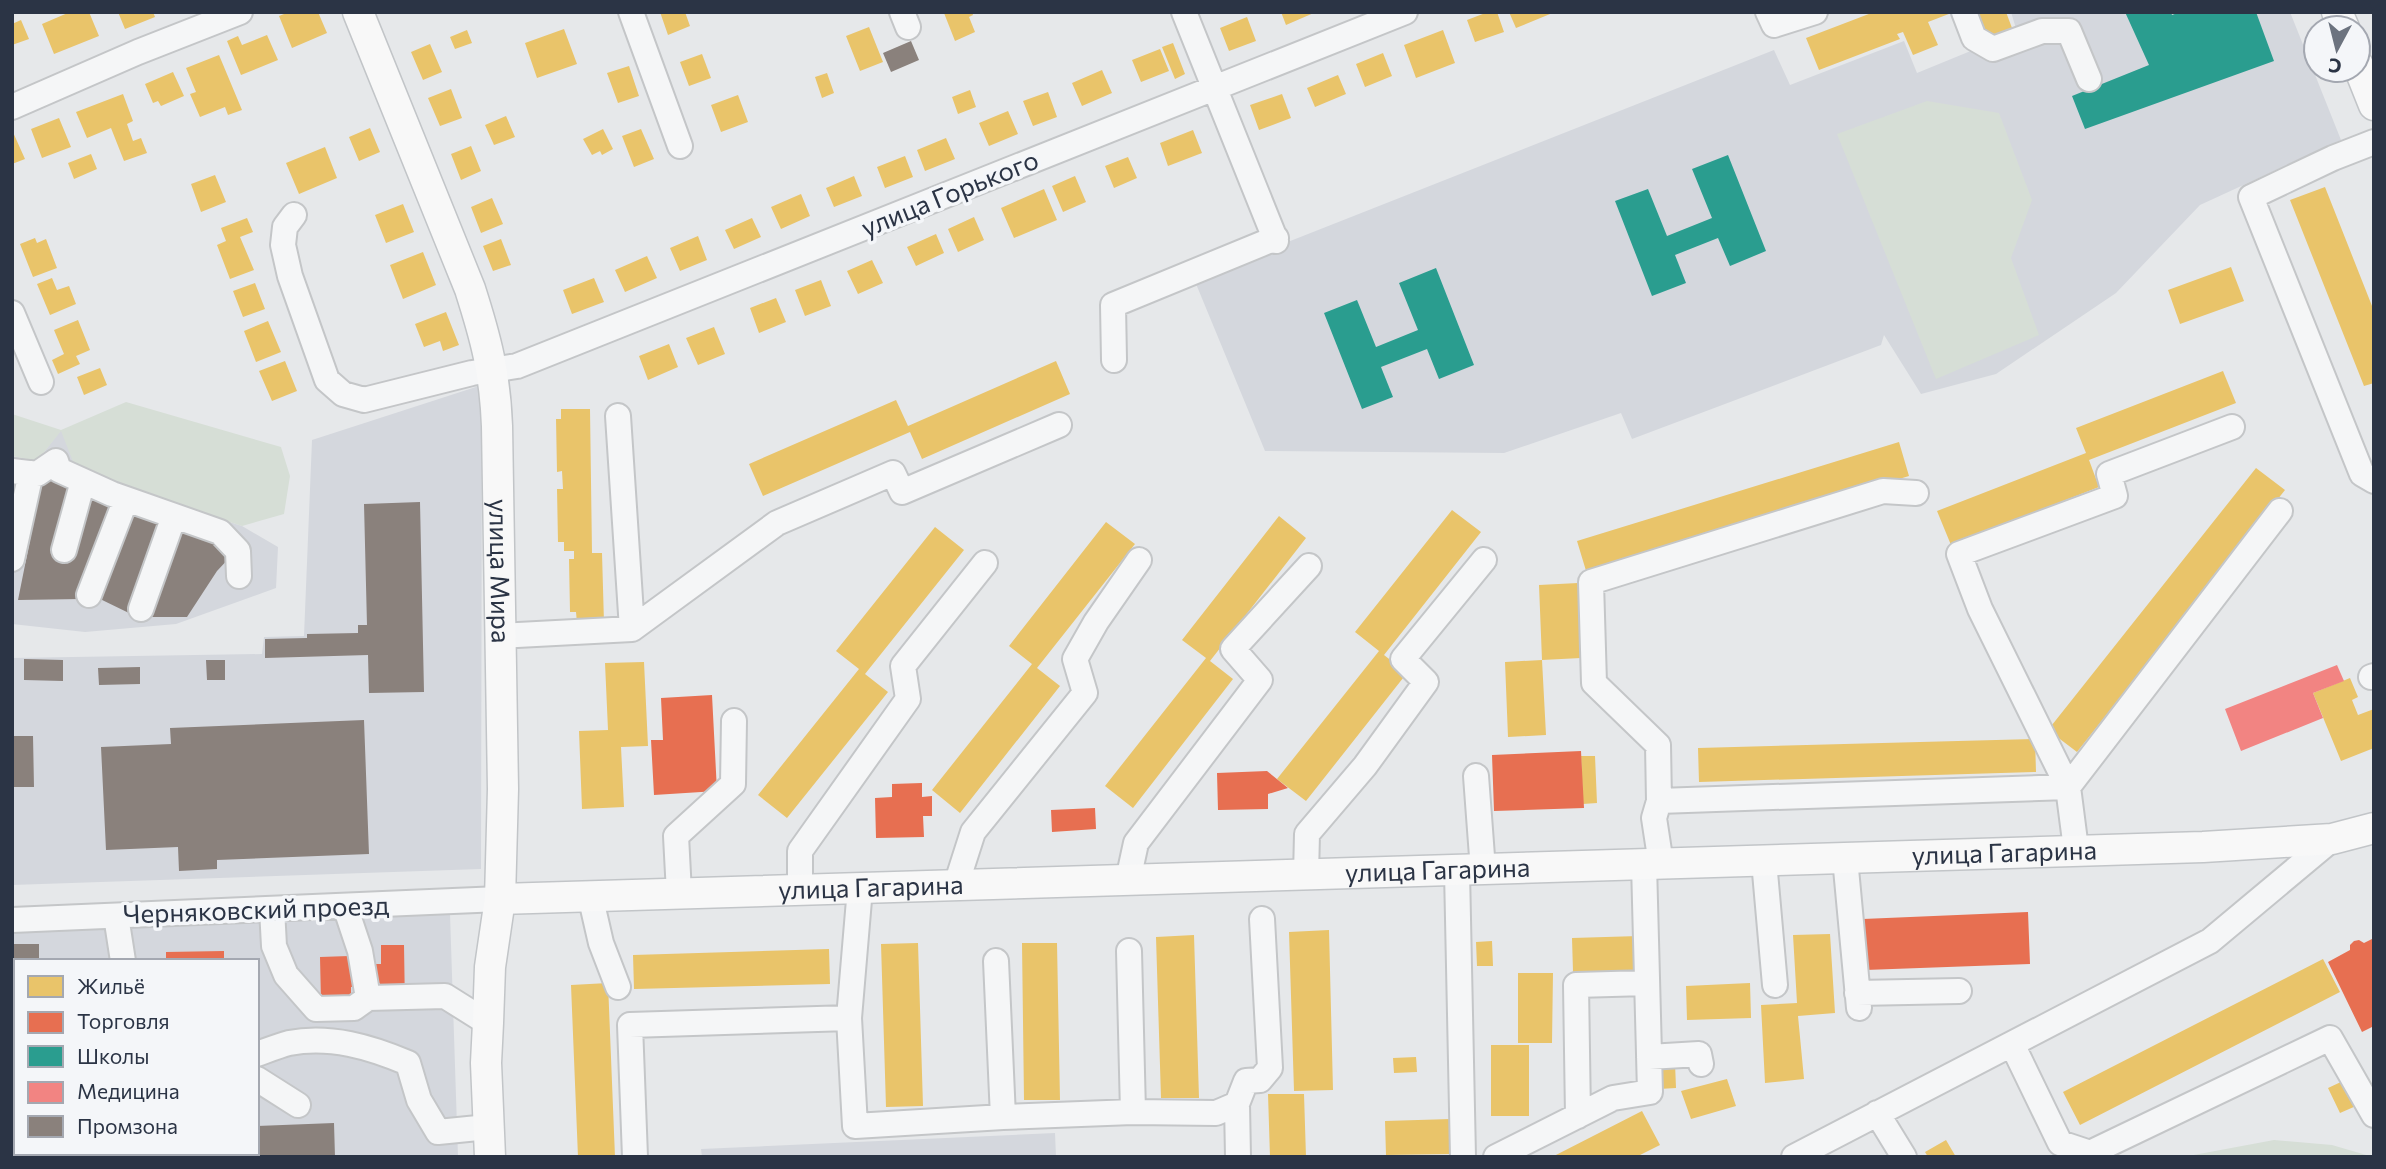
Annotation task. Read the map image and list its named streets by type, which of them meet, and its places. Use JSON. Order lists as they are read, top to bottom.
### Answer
{
  "streets": {
    "main road": ["улица Мира", "улица Гагарина"],
    "street": ["улица Горького", "Черняковский проезд"]
  },
  "crossings": [
    ["улица Горького", "улица Мира"],
    ["улица Мира", "улица Гагарина"],
    ["улица Мира", "Черняковский проезд"],
    ["улица Гагарина", "Черняковский проезд"]
  ],
  "legend": [
    "Жильё",
    "Торговля",
    "Школы",
    "Медицина",
    "Промзона"
  ],
  "north": "bottom"
}
